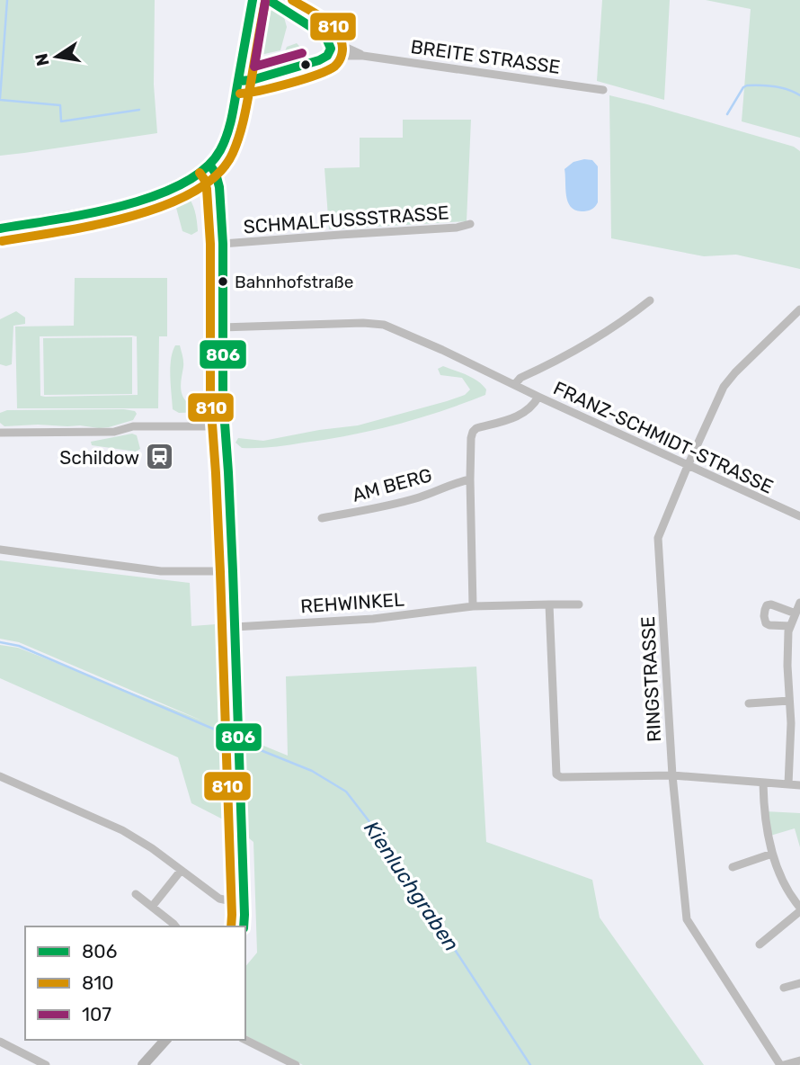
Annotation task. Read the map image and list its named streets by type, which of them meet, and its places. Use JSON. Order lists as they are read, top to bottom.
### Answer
{
  "streets": {
    "street": [
      "BREITE STRASSE",
      "SCHMALFUSSSTRASSE",
      "FRANZ-SCHMIDT-STRASSE",
      "AM BERG",
      "REHWINKEL",
      "RINGSTRASSE"
    ]
  },
  "crossings": [
    ["FRANZ-SCHMIDT-STRASSE", "RINGSTRASSE"]
  ],
  "water": ["Kienluchgraben"],
  "places": {
    "other": ["Bahnhofstraße"],
    "station": ["Schildow"]
  },
  "lines": ["transit line 806", "transit line 810", "transit line 107"],
  "legend": ["806", "810", "107"],
  "north": "left"
}
